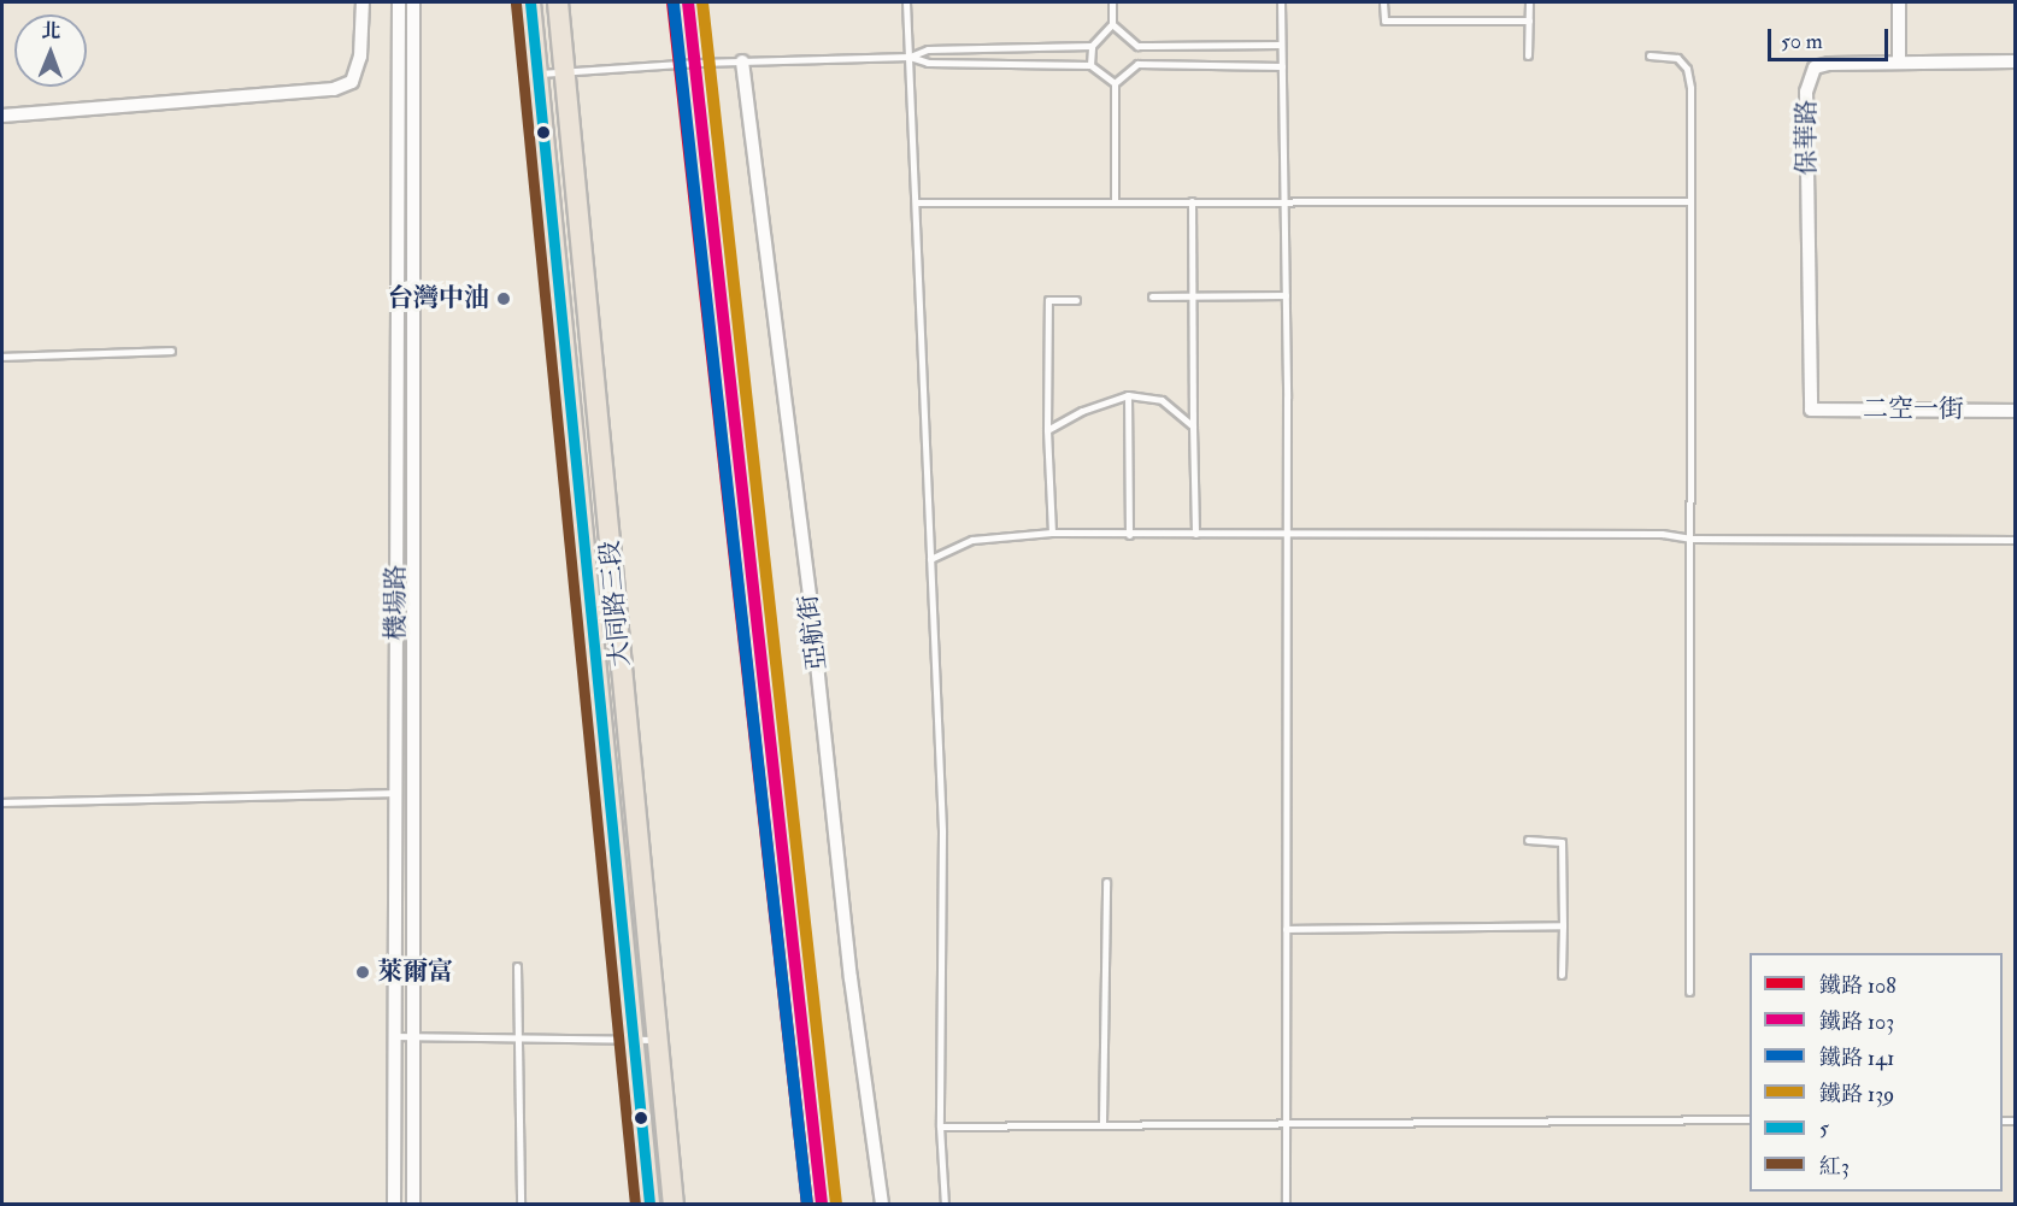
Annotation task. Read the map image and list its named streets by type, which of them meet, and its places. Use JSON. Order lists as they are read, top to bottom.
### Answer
{
  "streets": {
    "main road": ["大同路三段"],
    "street": [
      "保華路",
      "二空一街",
      "機場路",
      "亞航街"
    ]
  },
  "crossings": [
    ["保華路", "二空一街"]
  ],
  "places": ["台灣中油", "萊爾富"],
  "lines": [
    "rail line 108",
    "rail line 103",
    "rail line 139",
    "transit line 5",
    "rail line 141",
    "transit line 紅3"
  ],
  "legend": [
    "鐵路 108",
    "鐵路 103",
    "鐵路 141",
    "鐵路 139",
    "5",
    "紅3"
  ],
  "scale_bar": "50 m",
  "north": "top"
}
